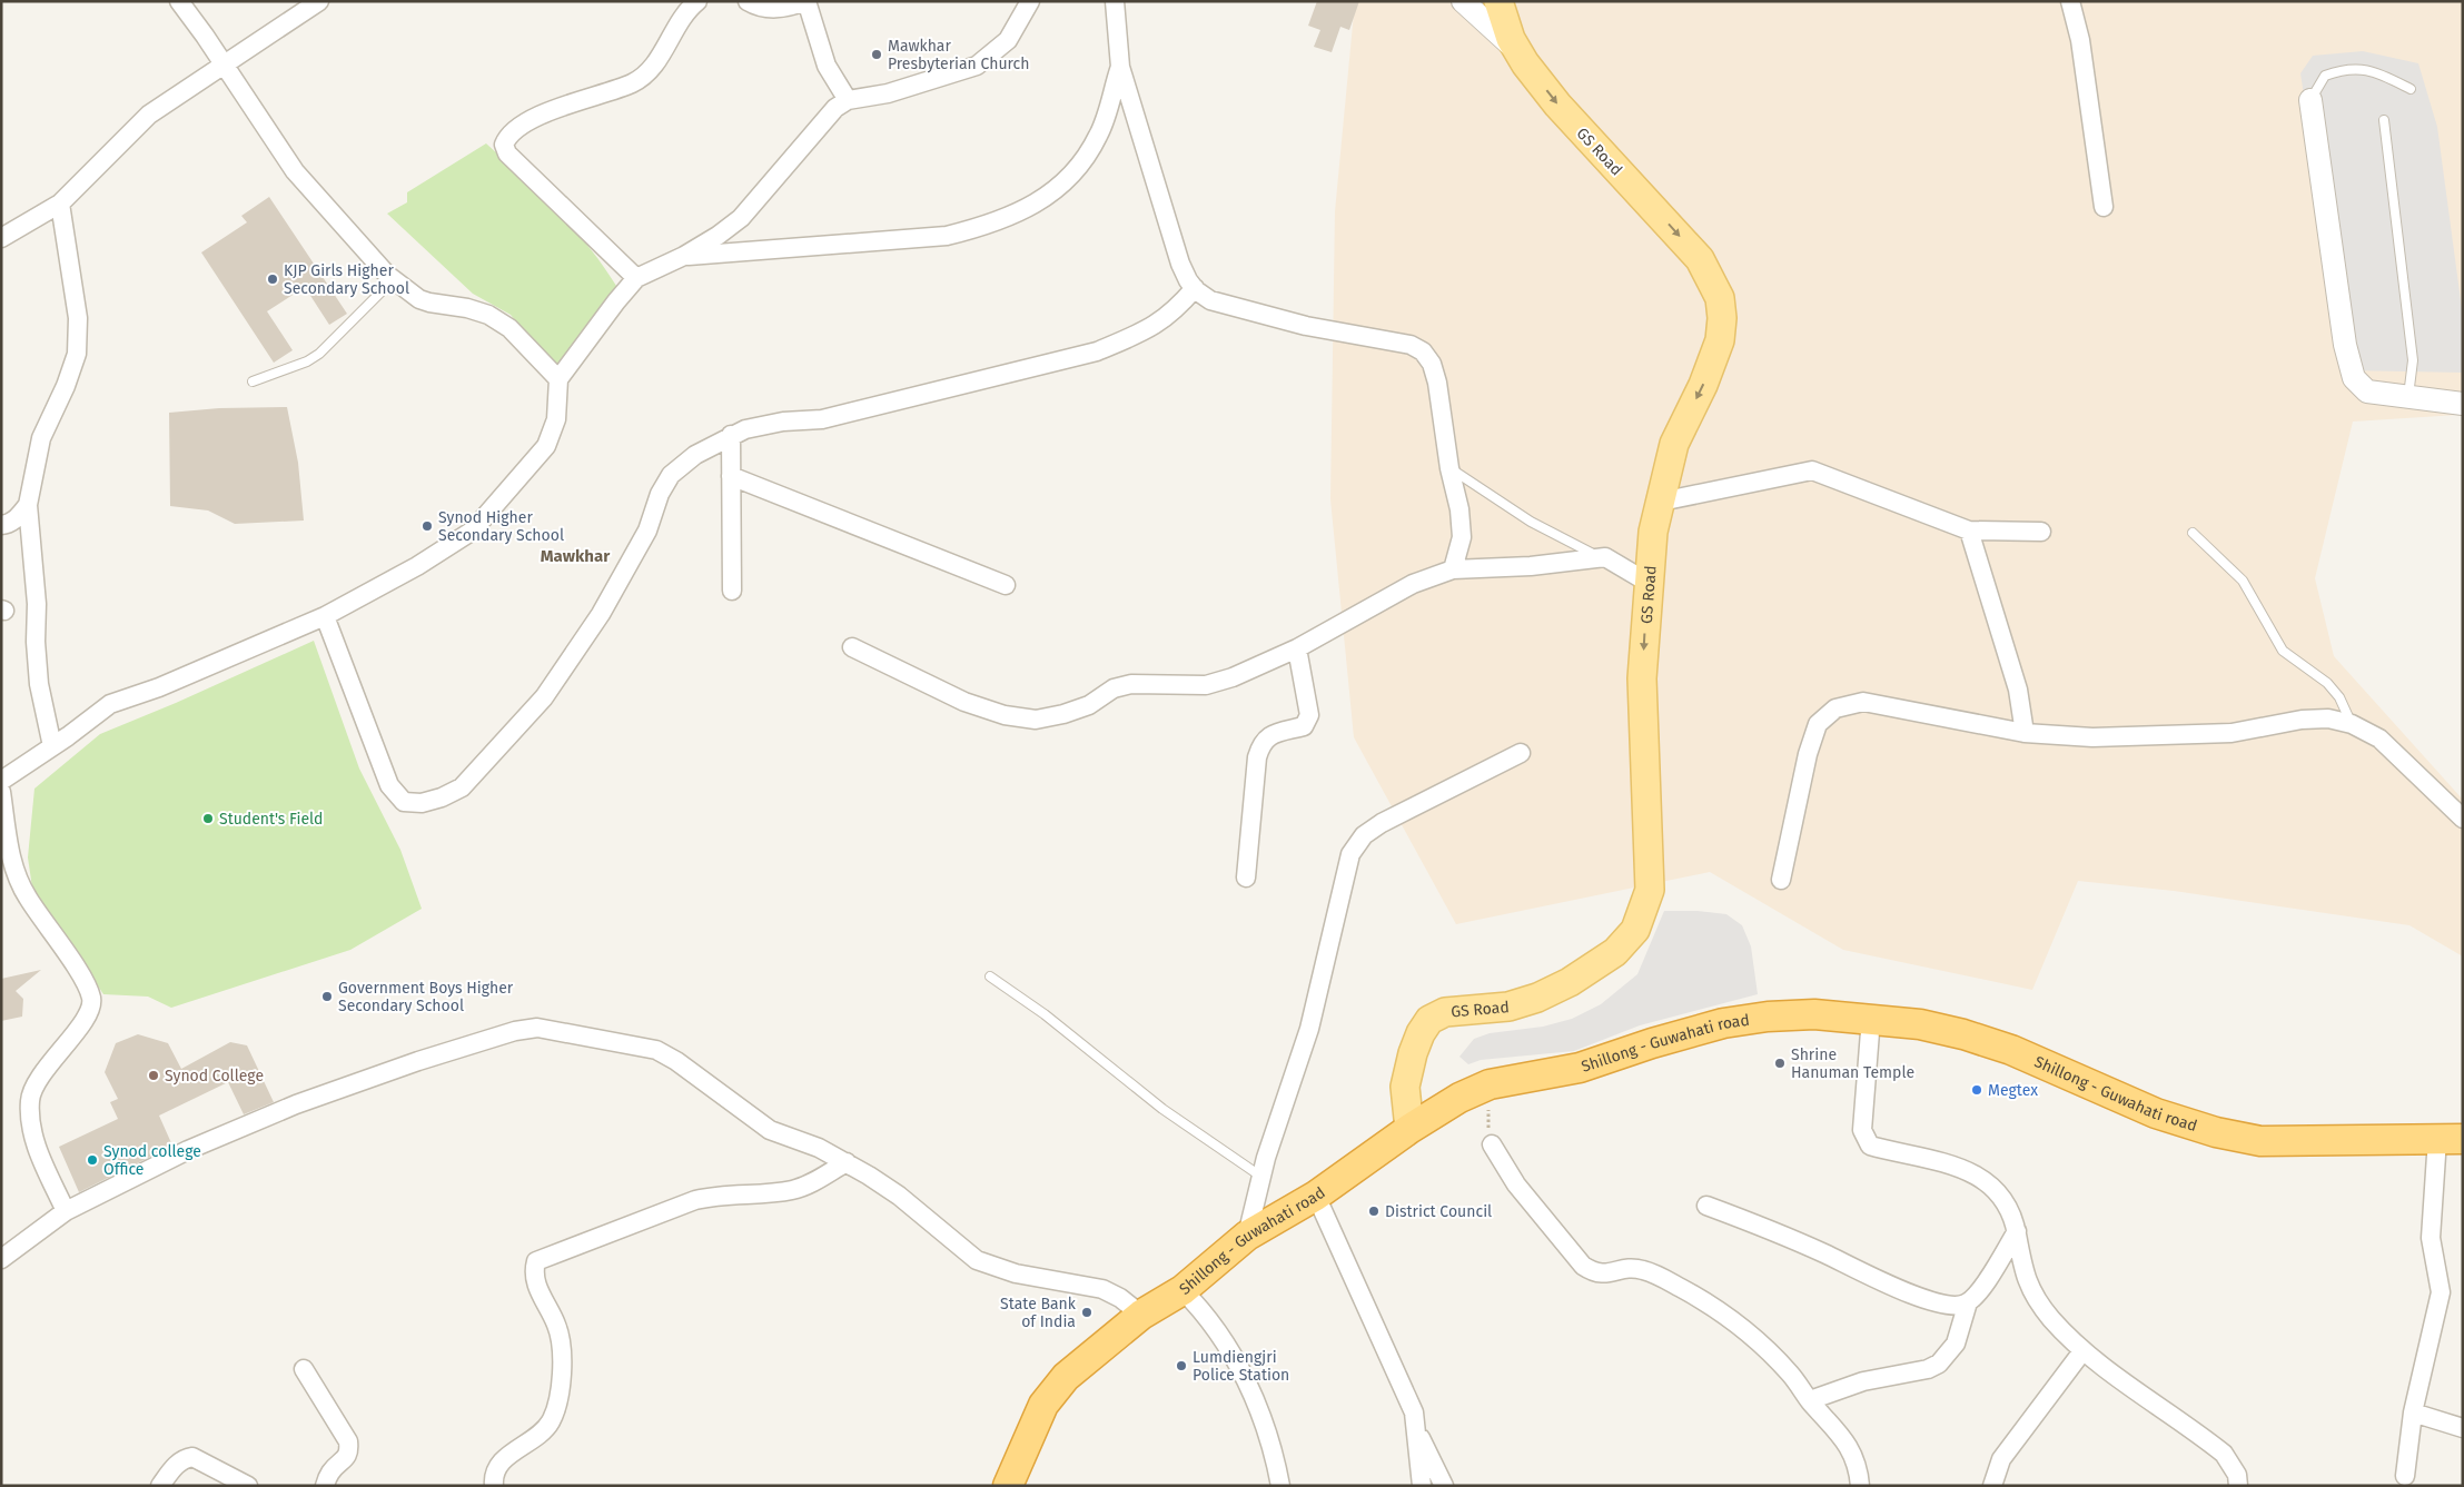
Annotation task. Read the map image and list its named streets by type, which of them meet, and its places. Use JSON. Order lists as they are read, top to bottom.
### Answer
{
  "streets": {
    "highway": ["Shillong - Guwahati road"],
    "main road": ["GS Road"]
  },
  "crossings": [
    ["GS Road", "Shillong - Guwahati road"]
  ],
  "one_way": ["GS Road"],
  "districts": ["Mawkhar"],
  "places": [
    "Mawkhar Presbyterian Church",
    "KJP Girls Higher Secondary School",
    "Synod Higher Secondary School",
    "Student's Field",
    "Government Boys Higher Secondary School",
    "Shrine Hanuman Temple",
    "Synod College",
    "Megtex",
    "Synod college Office",
    "District Council",
    "State Bank of India",
    "Lumdiengjri Police Station"
  ]
}
